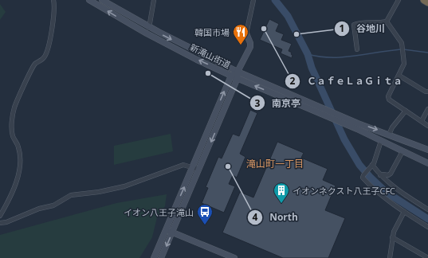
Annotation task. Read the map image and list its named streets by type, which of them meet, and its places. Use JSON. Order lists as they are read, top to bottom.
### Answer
{
  "streets": {
    "main road": ["新滝山街道"]
  },
  "districts": ["滝山町一丁目"],
  "places": {
    "other": [
      "ＣａｆｅＬａＧｉｔａ",
      "谷地川",
      "南京亭",
      "North"
    ],
    "restaurant": ["韓国市場"],
    "building": ["イオンネクスト八王子CFC"],
    "bus stop": ["イオン八王子滝山"]
  }
}
